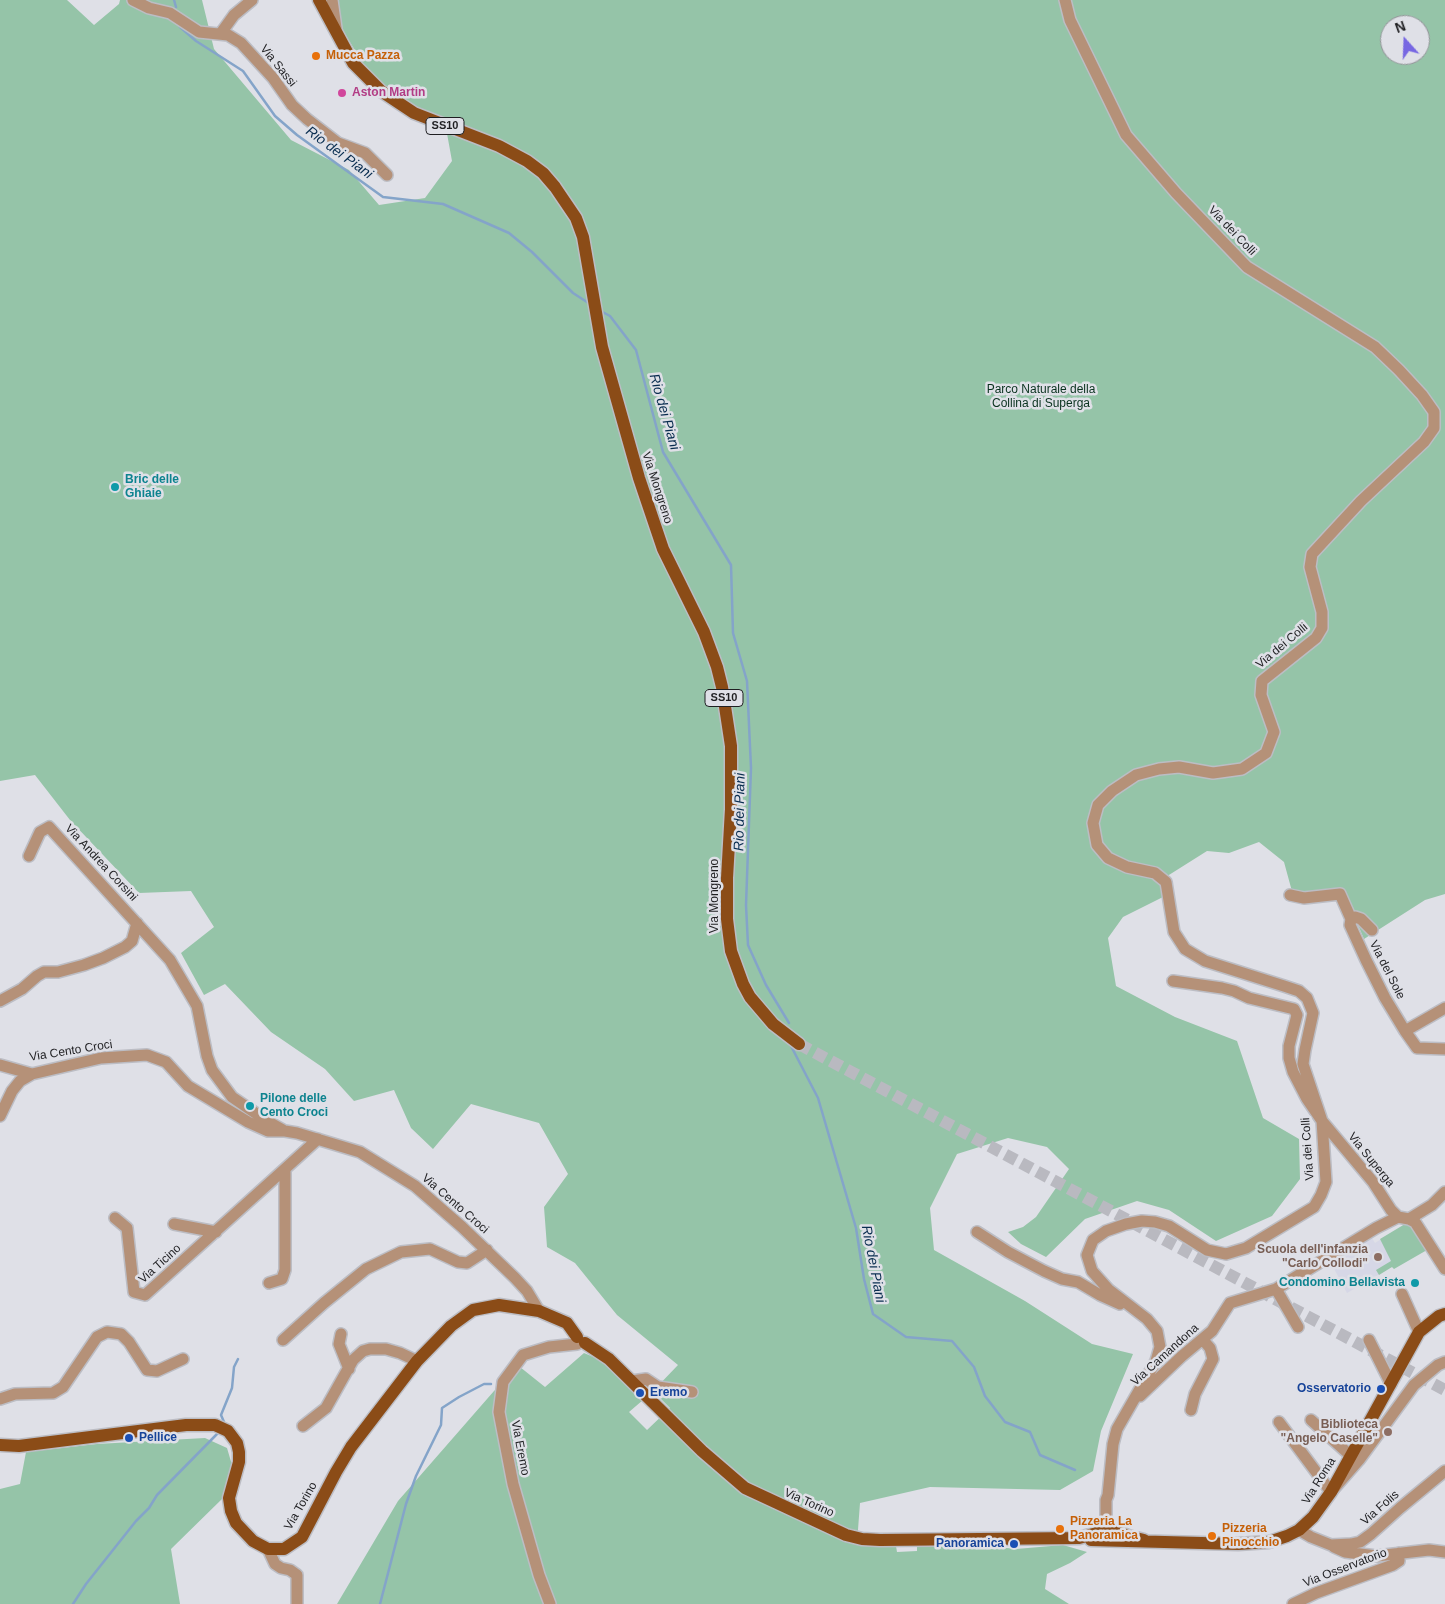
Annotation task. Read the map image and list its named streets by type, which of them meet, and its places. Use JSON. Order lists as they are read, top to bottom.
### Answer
{
  "streets": {
    "main road": [
      "SS10",
      "Via Mongreno",
      "Via Roma",
      "Via Torino"
    ],
    "street": [
      "Via Sassi",
      "Via dei Colli",
      "Via Andrea Corsini",
      "Via del Sole",
      "Via Cento Croci",
      "Via Superga",
      "Via Ticino",
      "Via Camandona",
      "Via Eremo",
      "Via Folis",
      "Via Osservatorio"
    ]
  },
  "crossings": [
    ["Via dei Colli", "Via Superga"],
    ["Via dei Colli", "Via Camandona"],
    ["Via dei Colli", "Via Roma"],
    ["Via dei Colli", "Via Torino"],
    ["Via Andrea Corsini", "Via Cento Croci"],
    ["Via Cento Croci", "Via Ticino"],
    ["Via Cento Croci", "Via Torino"],
    ["Via Superga", "Via Camandona"],
    ["Via Eremo", "Via Torino"],
    ["Via Roma", "Via Torino"],
    ["Via Roma", "Via Folis"]
  ],
  "water": ["Rio dei Piani"],
  "parks": ["Parco Naturale della Collina di Superga"],
  "places": [
    "Mucca Pazza",
    "Aston Martin",
    "Bric delle Ghiaie",
    "Pilone delle Cento Croci",
    "Scuola dell'infanzia \"Carlo Collodi\"",
    "Condomino Bellavista",
    "Osservatorio",
    "Eremo",
    "Biblioteca \"Angelo Caselle\"",
    "Pellice",
    "Pizzeria La Panoramica",
    "Pizzeria Pinocchio",
    "Panoramica"
  ],
  "north": "top"
}
